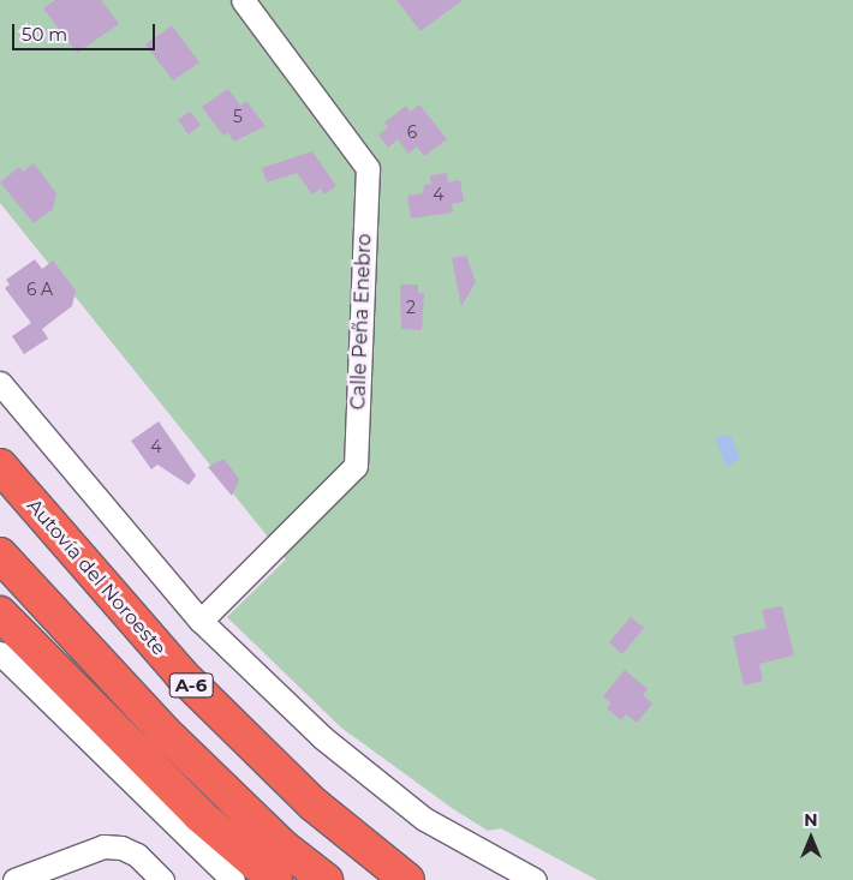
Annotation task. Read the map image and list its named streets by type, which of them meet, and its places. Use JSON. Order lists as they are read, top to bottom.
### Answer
{
  "streets": {
    "highway": ["Autovía del Noroeste", "A-6"],
    "street": ["Calle Peña Enebro"]
  },
  "house_numbers": [
    "5",
    "6",
    "4",
    "6 A",
    "2",
    "4"
  ],
  "scale_bar": "50 m",
  "north": "top"
}
